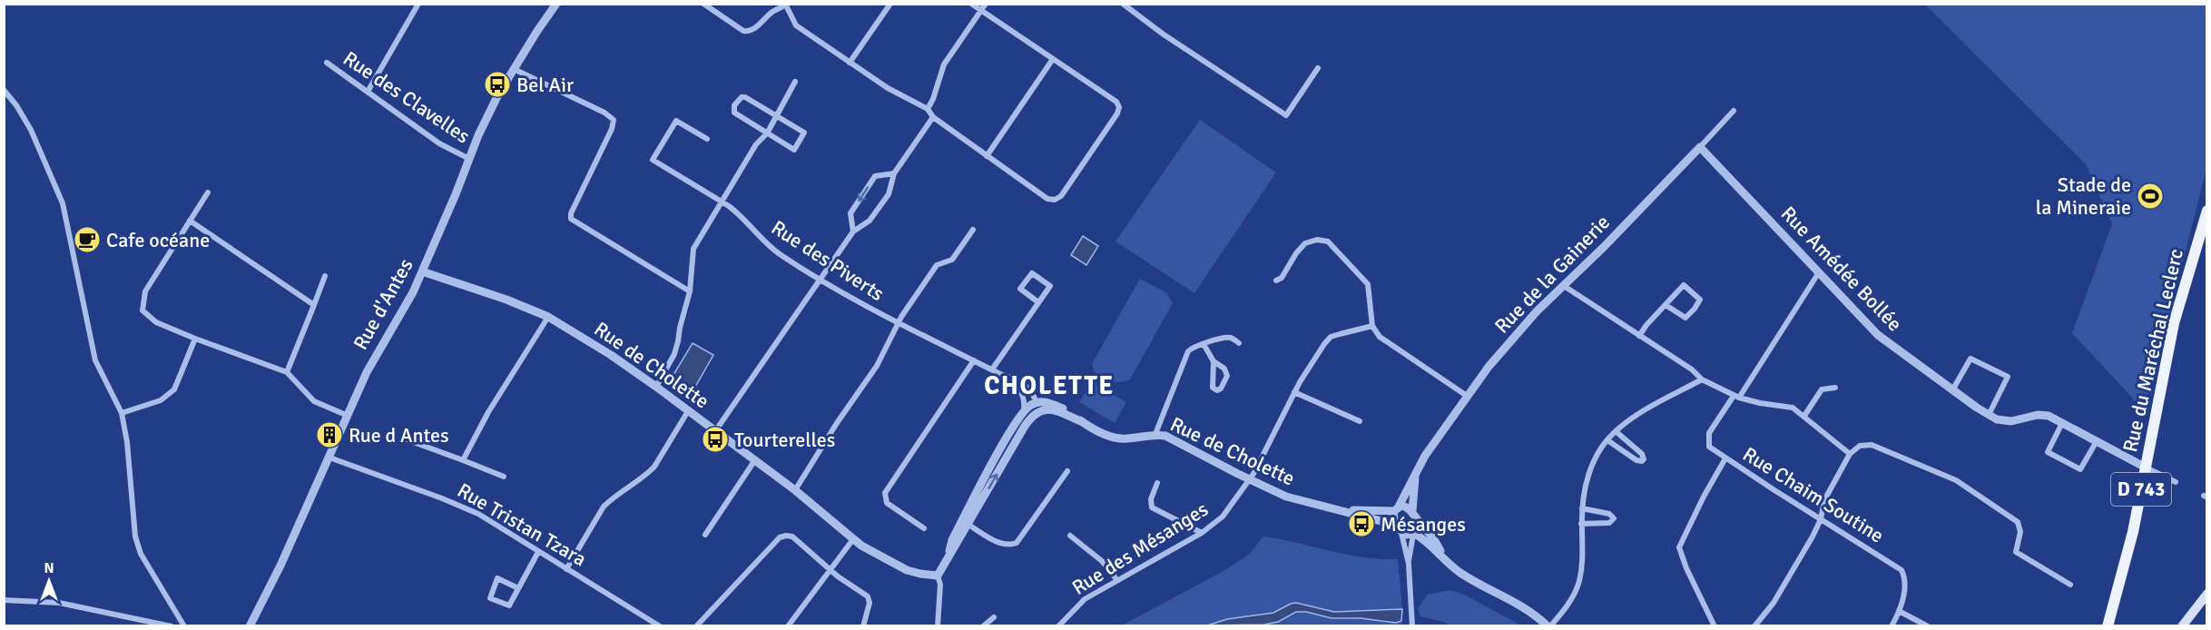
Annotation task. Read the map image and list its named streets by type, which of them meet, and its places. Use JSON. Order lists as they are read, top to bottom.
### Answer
{
  "streets": {
    "main road": ["Rue du Maréchal Leclerc", "D 743"],
    "street": [
      "Rue des Clavelles",
      "Rue des Piverts",
      "Rue Amédée Bollée",
      "Rue de la Gainerie",
      "Rue d'Antes",
      "Rue de Cholette",
      "Rue Chaim Soutine",
      "Rue Tristan Tzara",
      "Rue des Mésanges"
    ]
  },
  "crossings": [
    ["Rue des Clavelles", "Rue d'Antes"],
    ["Rue des Piverts", "Rue de Cholette"],
    ["Rue Amédée Bollée", "Rue de la Gainerie"],
    ["Rue Amédée Bollée", "Rue du Maréchal Leclerc"],
    ["Rue Amédée Bollée", "Rue Chaim Soutine"],
    ["Rue de la Gainerie", "Rue de Cholette"],
    ["Rue d'Antes", "Rue de Cholette"],
    ["Rue d'Antes", "Rue Tristan Tzara"],
    ["Rue de Cholette", "Rue des Mésanges"]
  ],
  "districts": ["CHOLETTE"],
  "places": {
    "bus stop": ["Bel Air", "Tourterelles", "Mésanges"],
    "sports": ["Stade de la Mineraie"],
    "cafe": ["Cafe océane"],
    "building": ["Rue d Antes"]
  },
  "north": "top"
}
